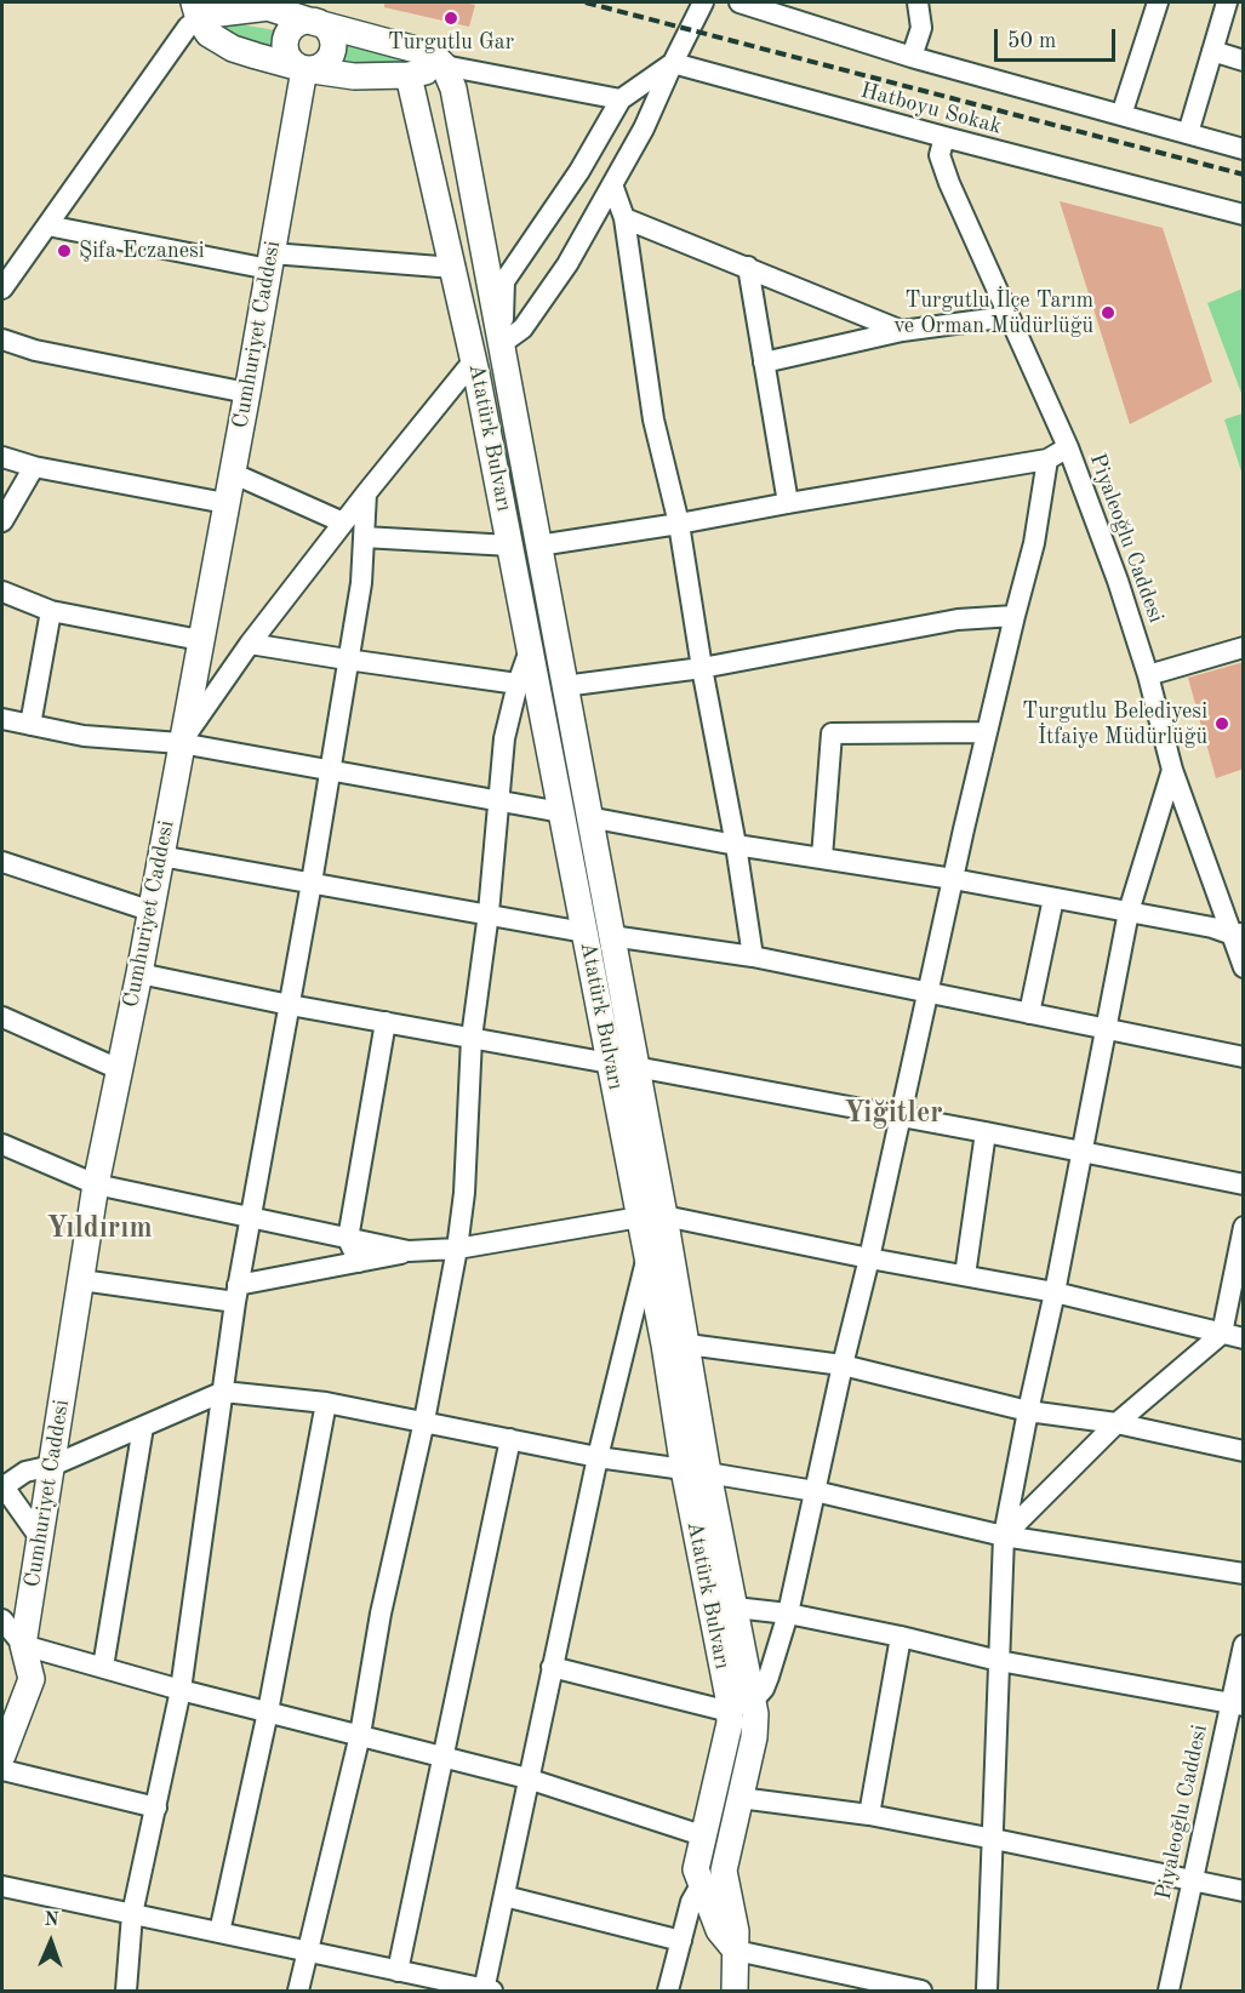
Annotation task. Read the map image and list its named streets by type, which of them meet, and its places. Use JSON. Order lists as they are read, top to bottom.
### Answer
{
  "streets": {
    "main road": ["Cumhuriyet Caddesi", "Atatürk Bulvarı"],
    "street": ["Hatboyu Sokak", "Piyaleoğlu Caddesi"]
  },
  "crossings": [
    ["Hatboyu Sokak", "Piyaleoğlu Caddesi"]
  ],
  "districts": ["Yiğitler", "Yıldırım"],
  "places": [
    "Turgutlu Gar",
    "Şifa Eczanesi",
    "Turgutlu İlçe Tarım ve Orman Müdürlüğü",
    "Turgutlu Belediyesi İtfaiye Müdürlüğü"
  ],
  "scale_bar": "50 m",
  "north": "top"
}
